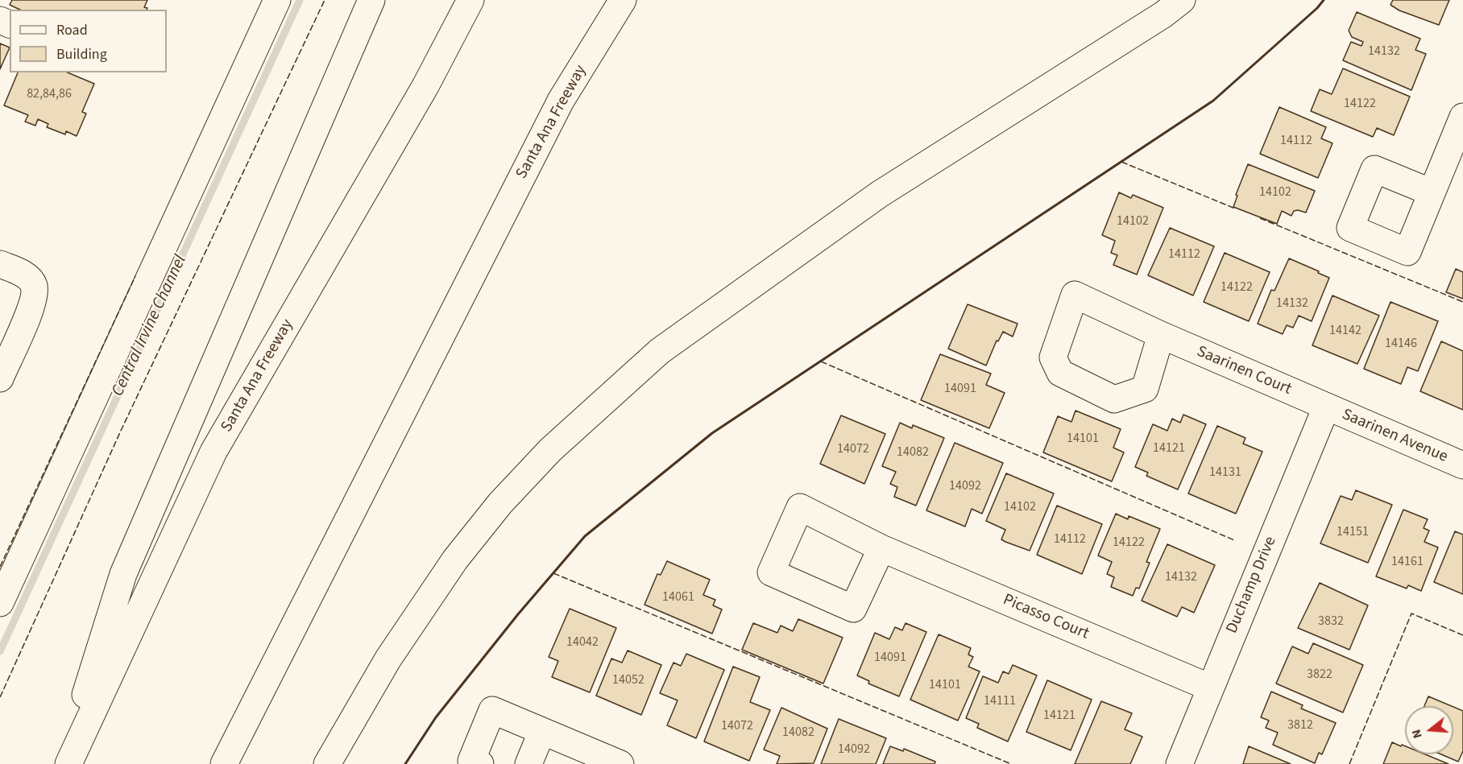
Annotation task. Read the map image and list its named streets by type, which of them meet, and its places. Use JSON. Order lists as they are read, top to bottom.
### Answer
{
  "streets": {
    "main road": [
      "Santa Ana Freeway",
      "Saarinen Court",
      "Saarinen Avenue",
      "Duchamp Drive",
      "Picasso Court"
    ]
  },
  "crossings": [
    ["Saarinen Court", "Saarinen Avenue"],
    ["Saarinen Court", "Duchamp Drive"],
    ["Saarinen Avenue", "Duchamp Drive"],
    ["Duchamp Drive", "Picasso Court"]
  ],
  "water": ["Central Irvine Channel"],
  "house_numbers": [
    "14132",
    "82,84,86",
    "14122",
    "14112",
    "14102",
    "14102",
    "14112",
    "14122",
    "14132",
    "14142",
    "14146",
    "14091",
    "14101",
    "14121",
    "14072",
    "14082",
    "14131",
    "14092",
    "14102",
    "14151",
    "14112",
    "14122",
    "14161",
    "14132",
    "14061",
    "3832",
    "14042",
    "14091",
    "3822",
    "14052",
    "14101",
    "14111",
    "14121",
    "3812",
    "14072",
    "14082",
    "14092"
  ],
  "legend": ["Road", "Building"],
  "north": "left"
}
